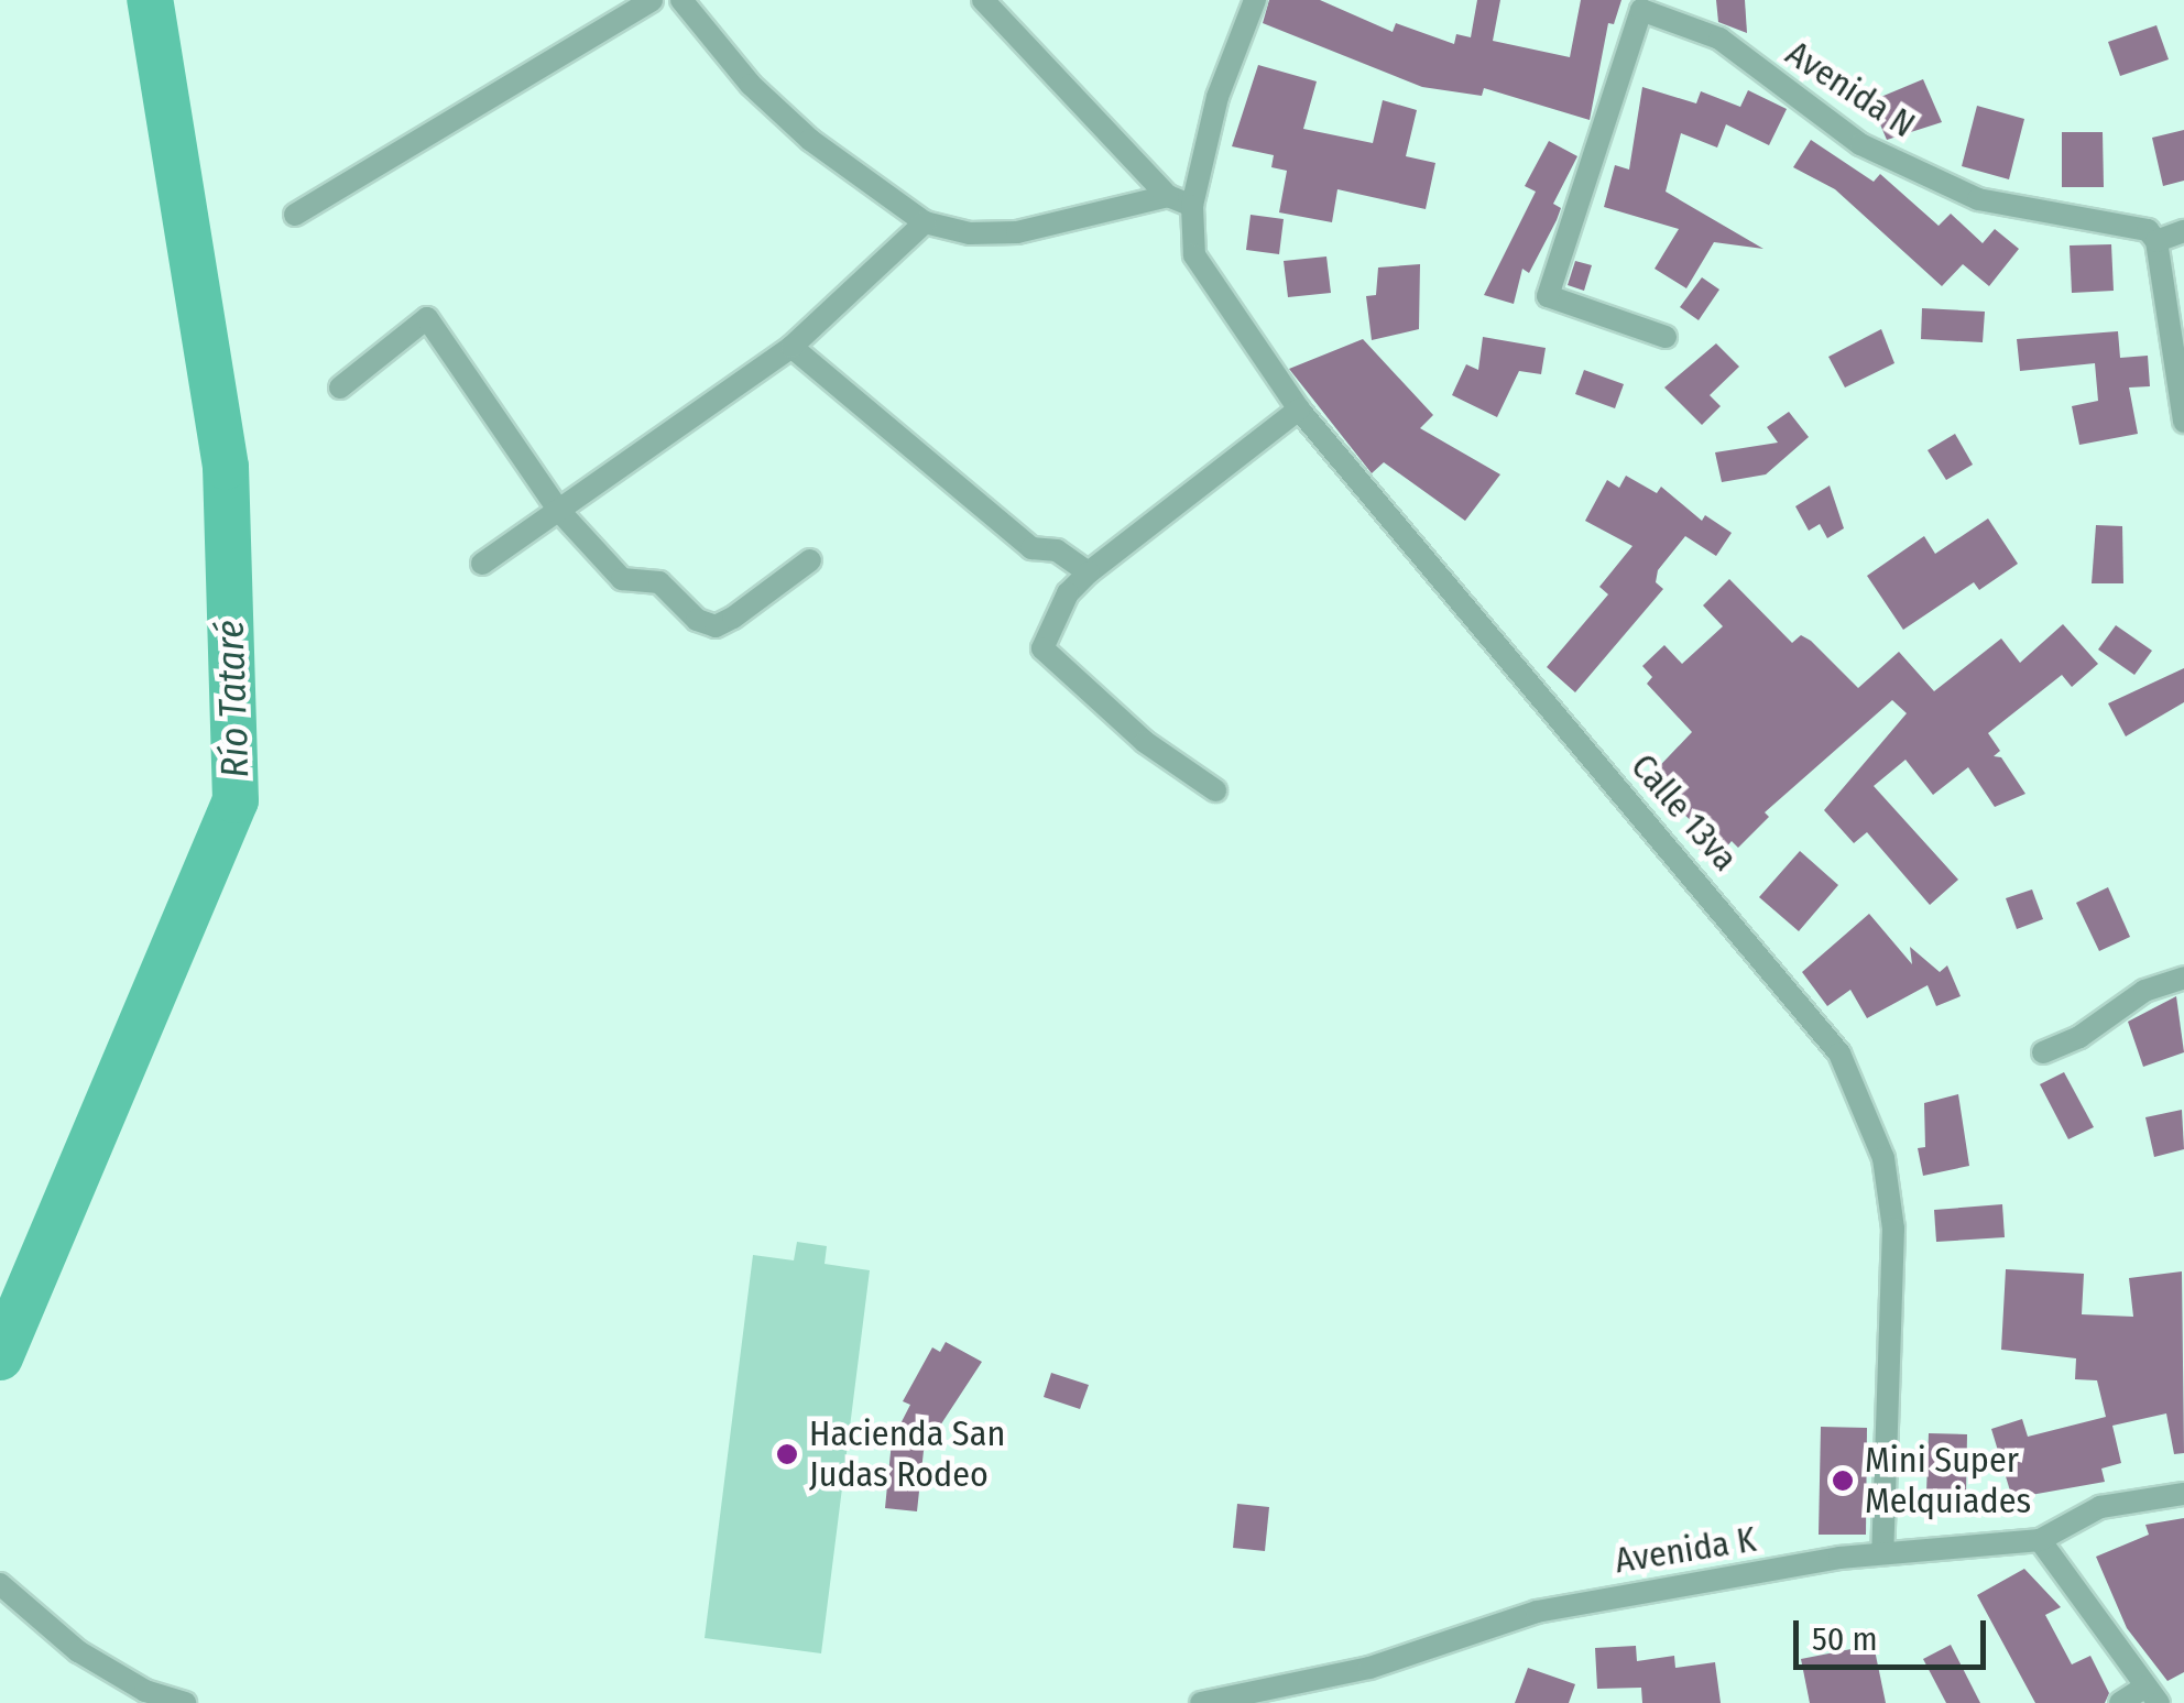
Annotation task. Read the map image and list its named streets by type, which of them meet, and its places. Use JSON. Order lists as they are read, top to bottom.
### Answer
{
  "streets": {
    "street": ["Avenida N", "Calle 13va", "Avenida K"]
  },
  "crossings": [
    ["Calle 13va", "Avenida K"]
  ],
  "water": ["Río Tataré"],
  "places": ["Hacienda San Judas Rodeo", "Mini Super Melquiades"],
  "scale_bar": "50 m"
}
